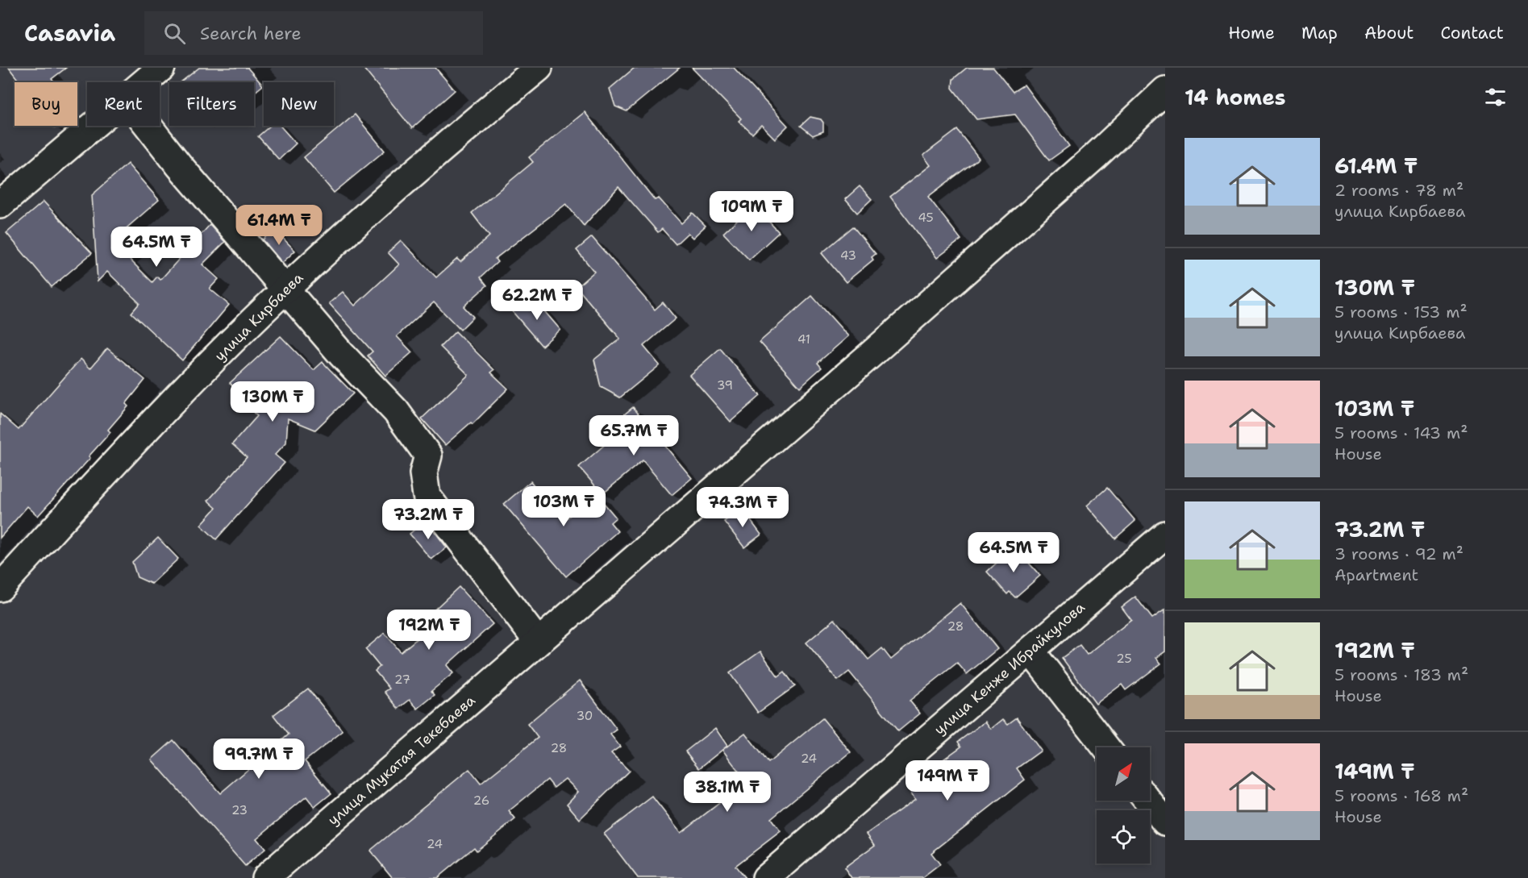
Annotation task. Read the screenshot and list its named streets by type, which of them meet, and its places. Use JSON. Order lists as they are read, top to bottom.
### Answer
{
  "streets": {
    "street": ["улица Кирбаева", "улица Кенже Ибрайкулова", "улица Мукатая Текебаева"]
  },
  "house_numbers": [
    "45",
    "43",
    "41",
    "39",
    "28",
    "25",
    "27",
    "30",
    "28",
    "24",
    "26",
    "23",
    "24"
  ],
  "north": "top right",
  "page": {
    "header": "Casavia",
    "search": "Search here",
    "nav": [
      "Home",
      "Map",
      "About",
      "Contact"
    ],
    "heading": "14 homes",
    "chip": [
      "Buy",
      "Rent",
      "Filters",
      "New"
    ],
    "list": [
      {
        "name": "61.4M ₸",
        "note": "2 rooms · 78 m² · улица Кирбаева"
      },
      {
        "name": "130M ₸",
        "note": "5 rooms · 153 m² · улица Кирбаева"
      },
      {
        "name": "103M ₸",
        "note": "5 rooms · 143 m² · House"
      },
      {
        "name": "73.2M ₸",
        "note": "3 rooms · 92 m² · Apartment"
      },
      {
        "name": "192M ₸",
        "note": "5 rooms · 183 m² · House"
      },
      {
        "name": "149M ₸",
        "note": "5 rooms · 168 m² · House"
      }
    ],
    "price": [
      "109M ₸",
      "61.4M ₸",
      "64.5M ₸",
      "62.2M ₸",
      "130M ₸",
      "65.7M ₸",
      "103M ₸",
      "74.3M ₸",
      "73.2M ₸",
      "64.5M ₸",
      "192M ₸",
      "99.7M ₸",
      "149M ₸",
      "38.1M ₸"
    ]
  }
}
